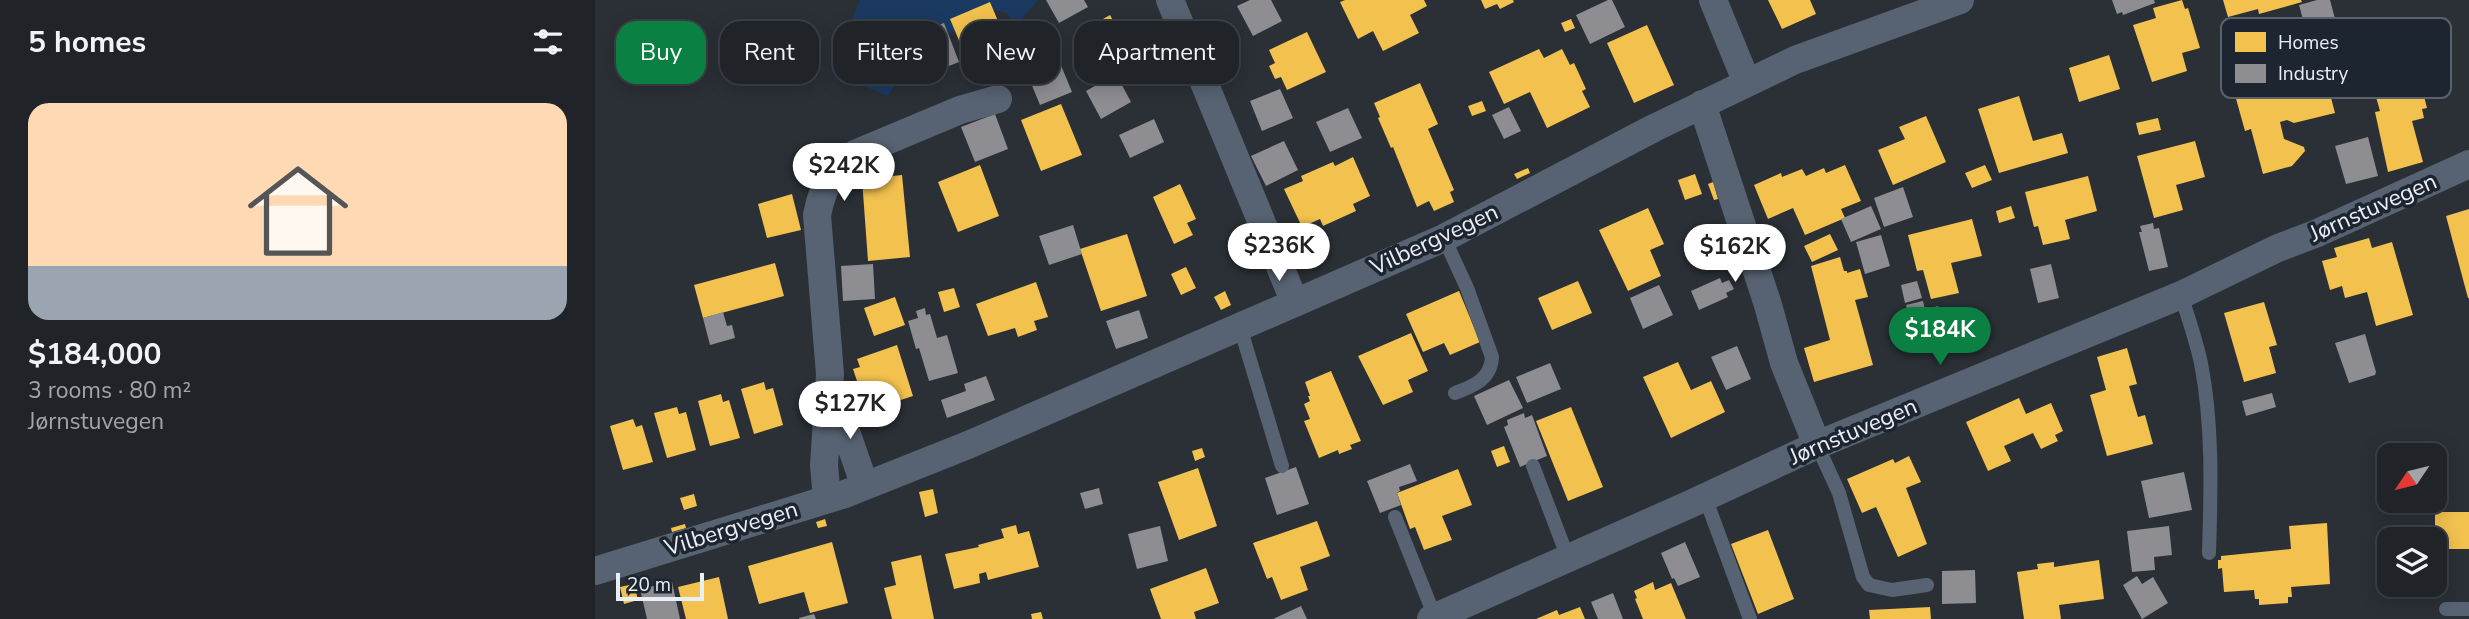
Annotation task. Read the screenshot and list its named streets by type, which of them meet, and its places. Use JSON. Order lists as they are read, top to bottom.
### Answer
{
  "streets": {
    "street": ["Jørnstuvegen", "Vilbergvegen"]
  },
  "legend": ["Homes", "Industry"],
  "scale_bar": "20 m",
  "north": "bottom left",
  "page": {
    "heading": "5 homes",
    "chip": [
      "Buy",
      "Rent",
      "Filters",
      "New",
      "Apartment"
    ],
    "list": [
      {
        "name": "$184,000",
        "note": "3 rooms · 80 m² · Jørnstuvegen"
      }
    ],
    "price": [
      "$242K",
      "$236K",
      "$162K",
      "$184K",
      "$127K"
    ],
    "scale": "20 m"
  }
}
